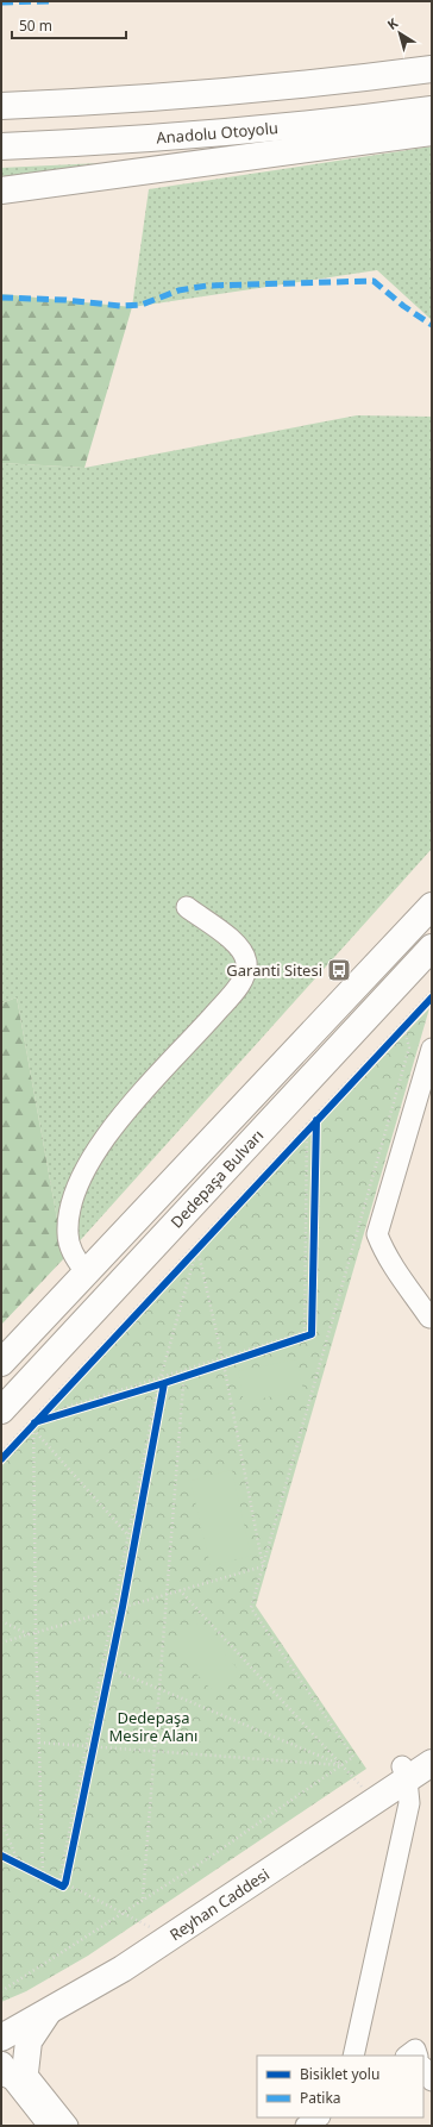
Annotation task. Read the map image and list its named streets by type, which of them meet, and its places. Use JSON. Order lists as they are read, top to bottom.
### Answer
{
  "streets": {
    "main road": ["Anadolu Otoyolu", "Dedepaşa Bulvarı", "Reyhan Caddesi"]
  },
  "parks": ["Dedepaşa Mesire Alanı"],
  "places": {
    "bus stop": ["Garanti Sitesi"]
  },
  "legend": ["Bisiklet yolu", "Patika"],
  "scale_bar": "50 m",
  "north": "top left"
}
